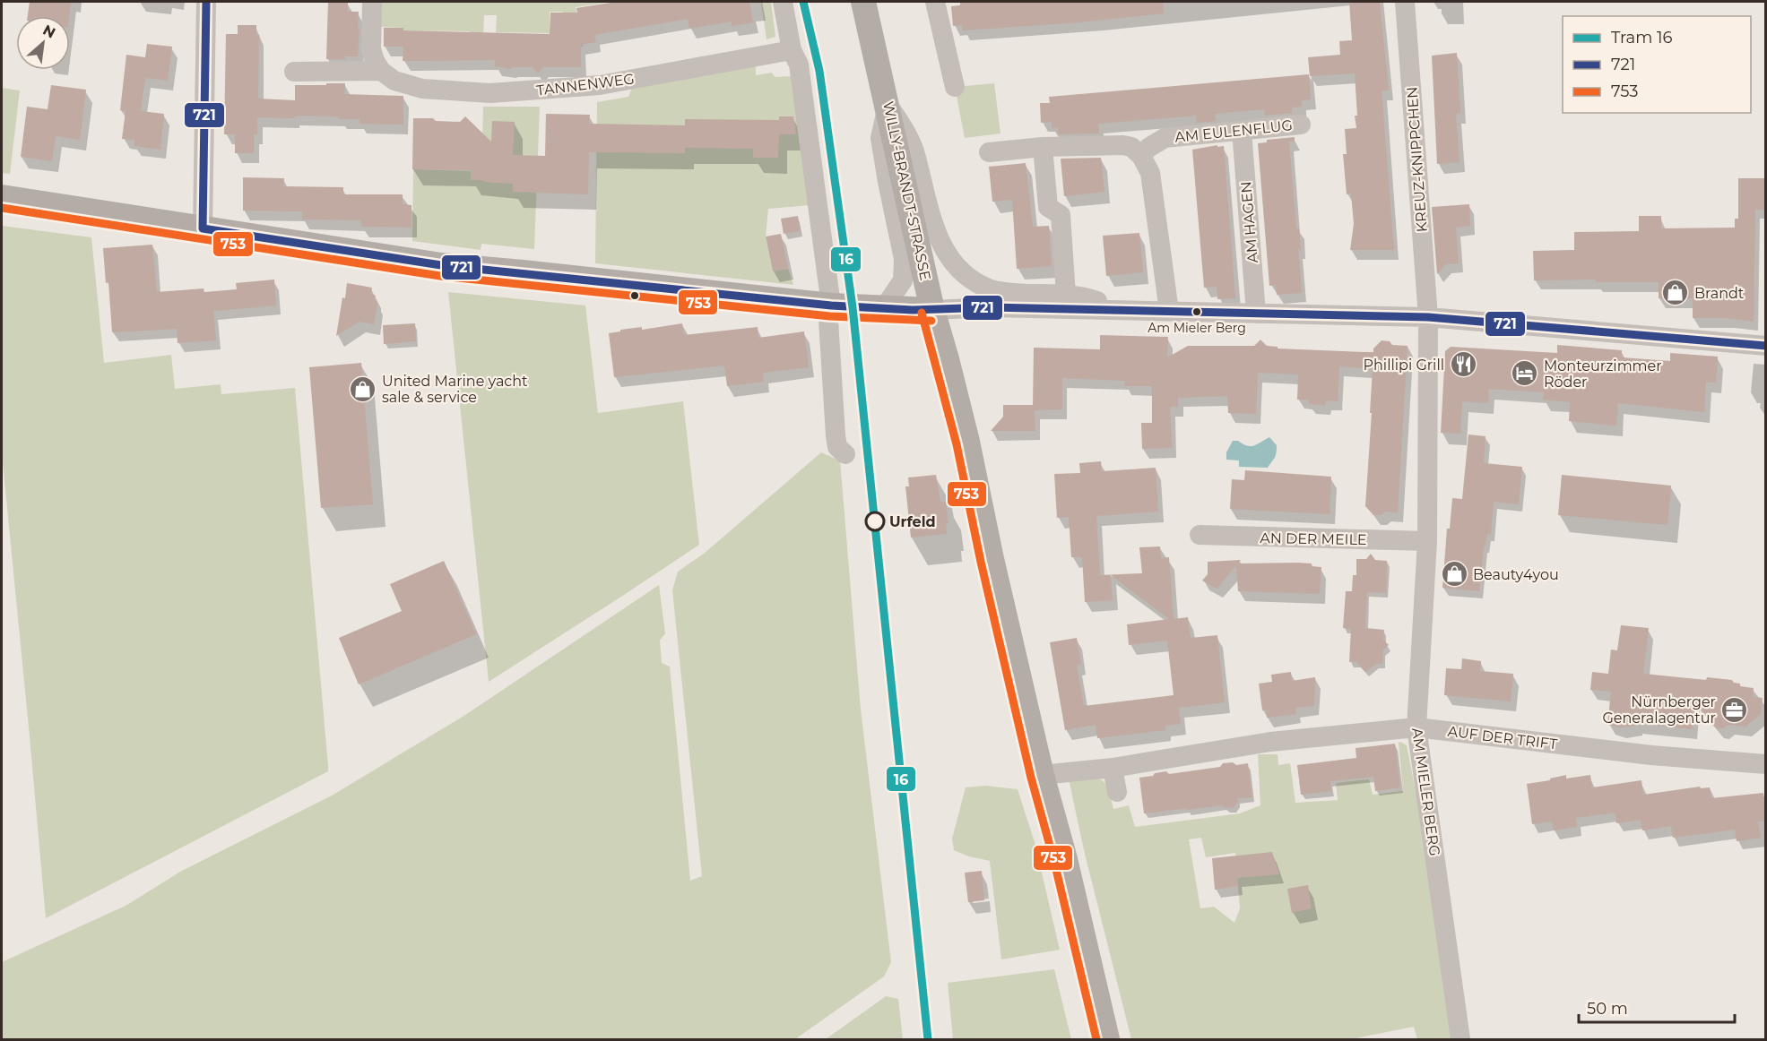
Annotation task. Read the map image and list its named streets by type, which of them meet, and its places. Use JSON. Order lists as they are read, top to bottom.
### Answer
{
  "streets": {
    "main road": ["WILLY-BRANDT-STRASSE"],
    "street": [
      "TANNENWEG",
      "AM EULENFLUG",
      "KREUZ-KNIPPCHEN",
      "AM HAGEN",
      "AN DER MEILE",
      "AUF DER TRIFT",
      "AM MIELER BERG"
    ]
  },
  "crossings": [
    ["AM EULENFLUG", "AM HAGEN"],
    ["KREUZ-KNIPPCHEN", "AM MIELER BERG"],
    ["WILLY-BRANDT-STRASSE", "AUF DER TRIFT"],
    ["AN DER MEILE", "AM MIELER BERG"],
    ["AUF DER TRIFT", "AM MIELER BERG"]
  ],
  "places": {
    "shop": ["Brandt", "United Marine yacht sale & service", "Beauty4you"],
    "other": ["Am Mieler Berg", "Urfeld"],
    "restaurant": ["Phillipi Grill"],
    "hotel": ["Monteurzimmer Röder"],
    "office": ["Nürnberger Generalagentur"]
  },
  "lines": ["tram line 16", "transit line 721", "transit line 753"],
  "legend": ["Tram 16", "721", "753"],
  "scale_bar": "50 m",
  "north": "top right"
}
